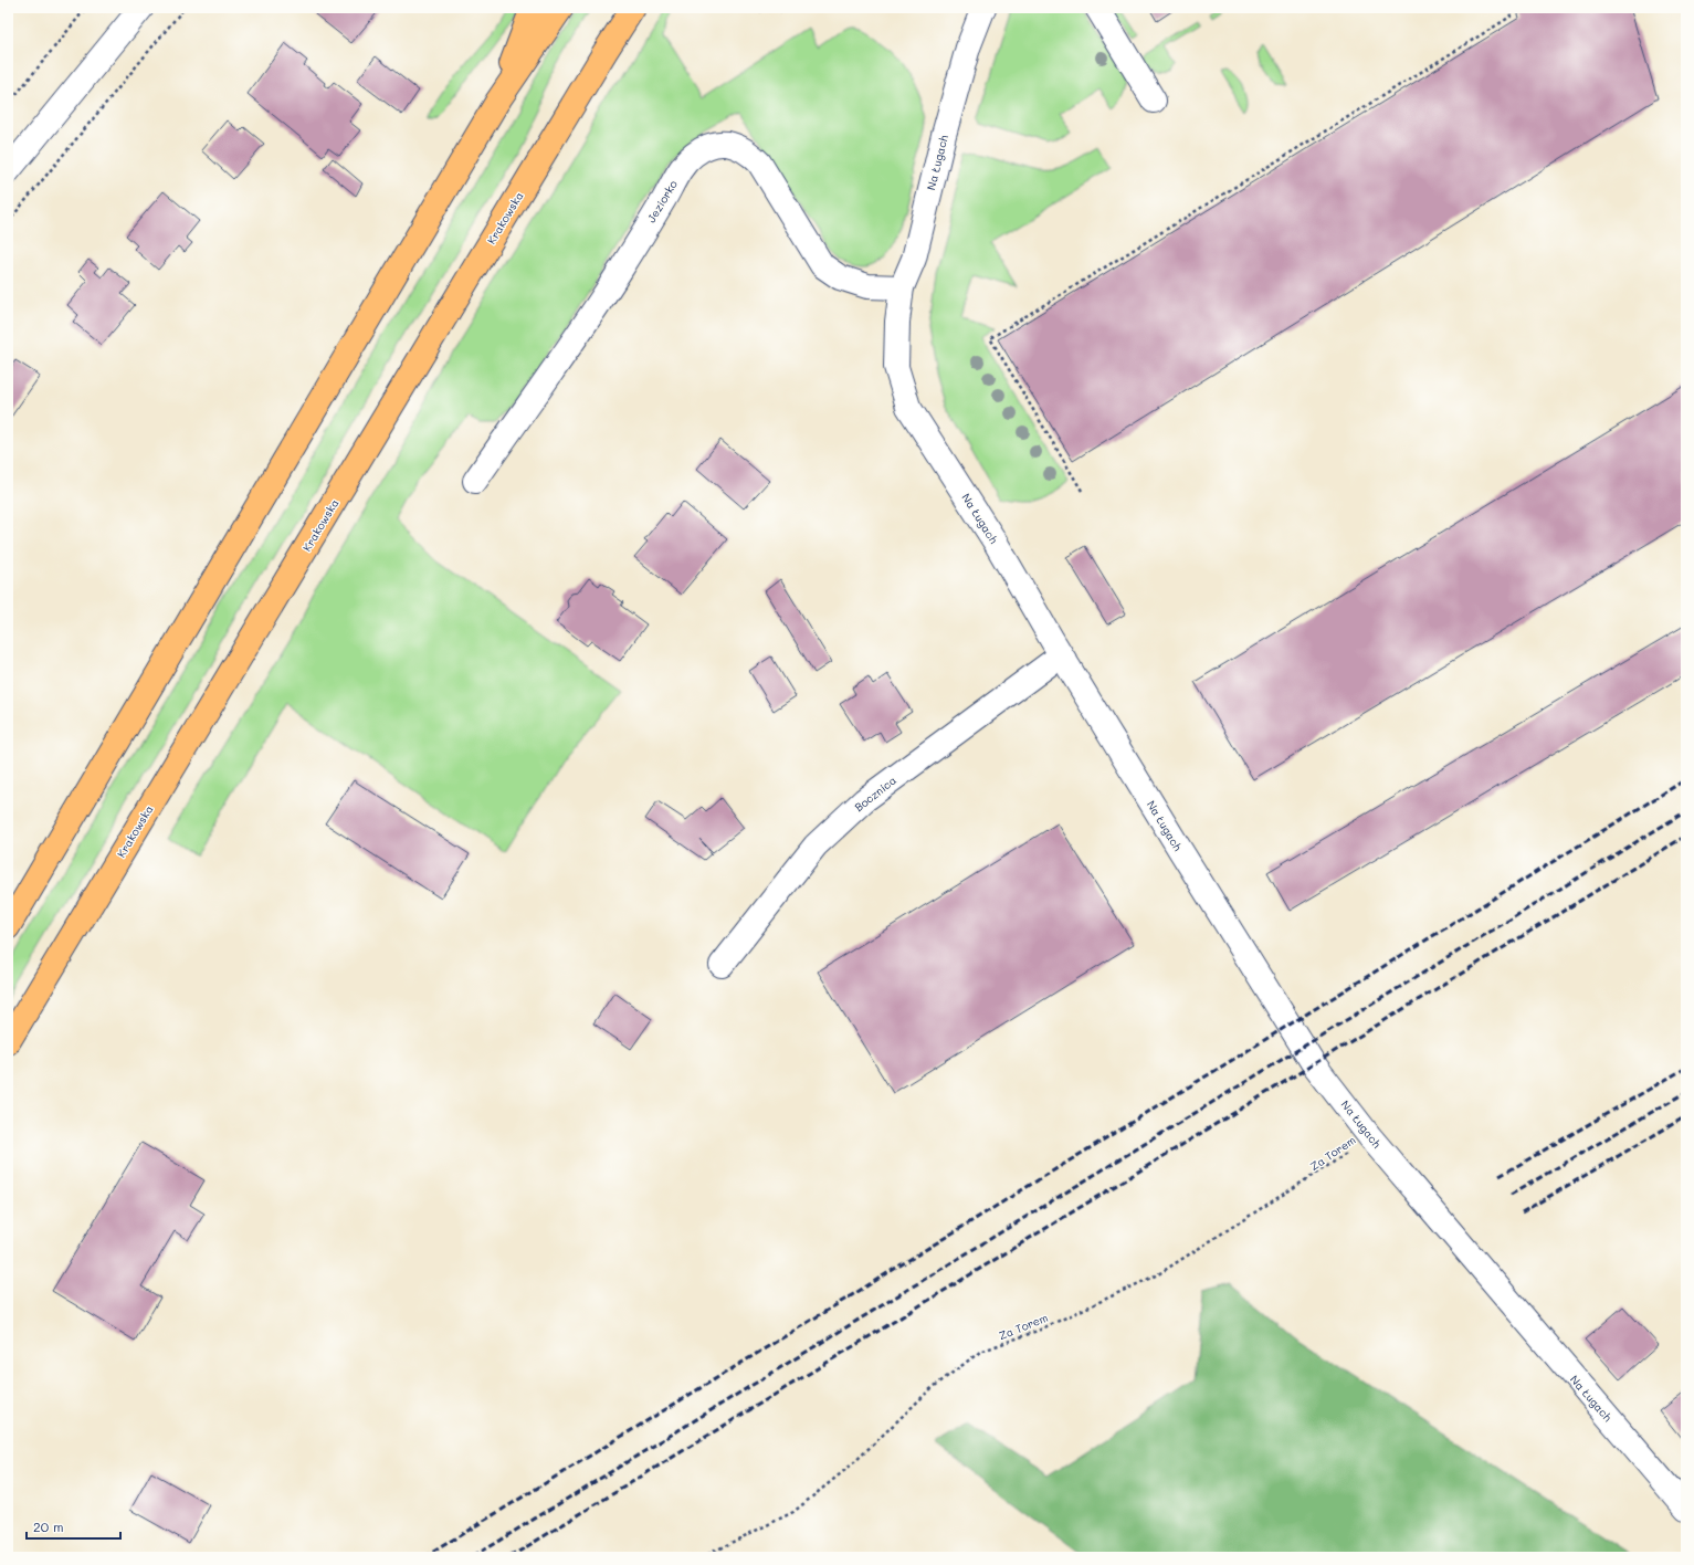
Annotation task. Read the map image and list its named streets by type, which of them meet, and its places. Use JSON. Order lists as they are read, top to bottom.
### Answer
{
  "streets": {
    "main road": ["Krakowska"],
    "street": ["Na Ługach", "Jeziorko", "Bocznica"],
    "path": ["Za Torem"]
  },
  "crossings": [
    ["Na Ługach", "Jeziorko"],
    ["Na Ługach", "Bocznica"],
    ["Na Ługach", "Za Torem"]
  ],
  "scale_bar": "20 m"
}
